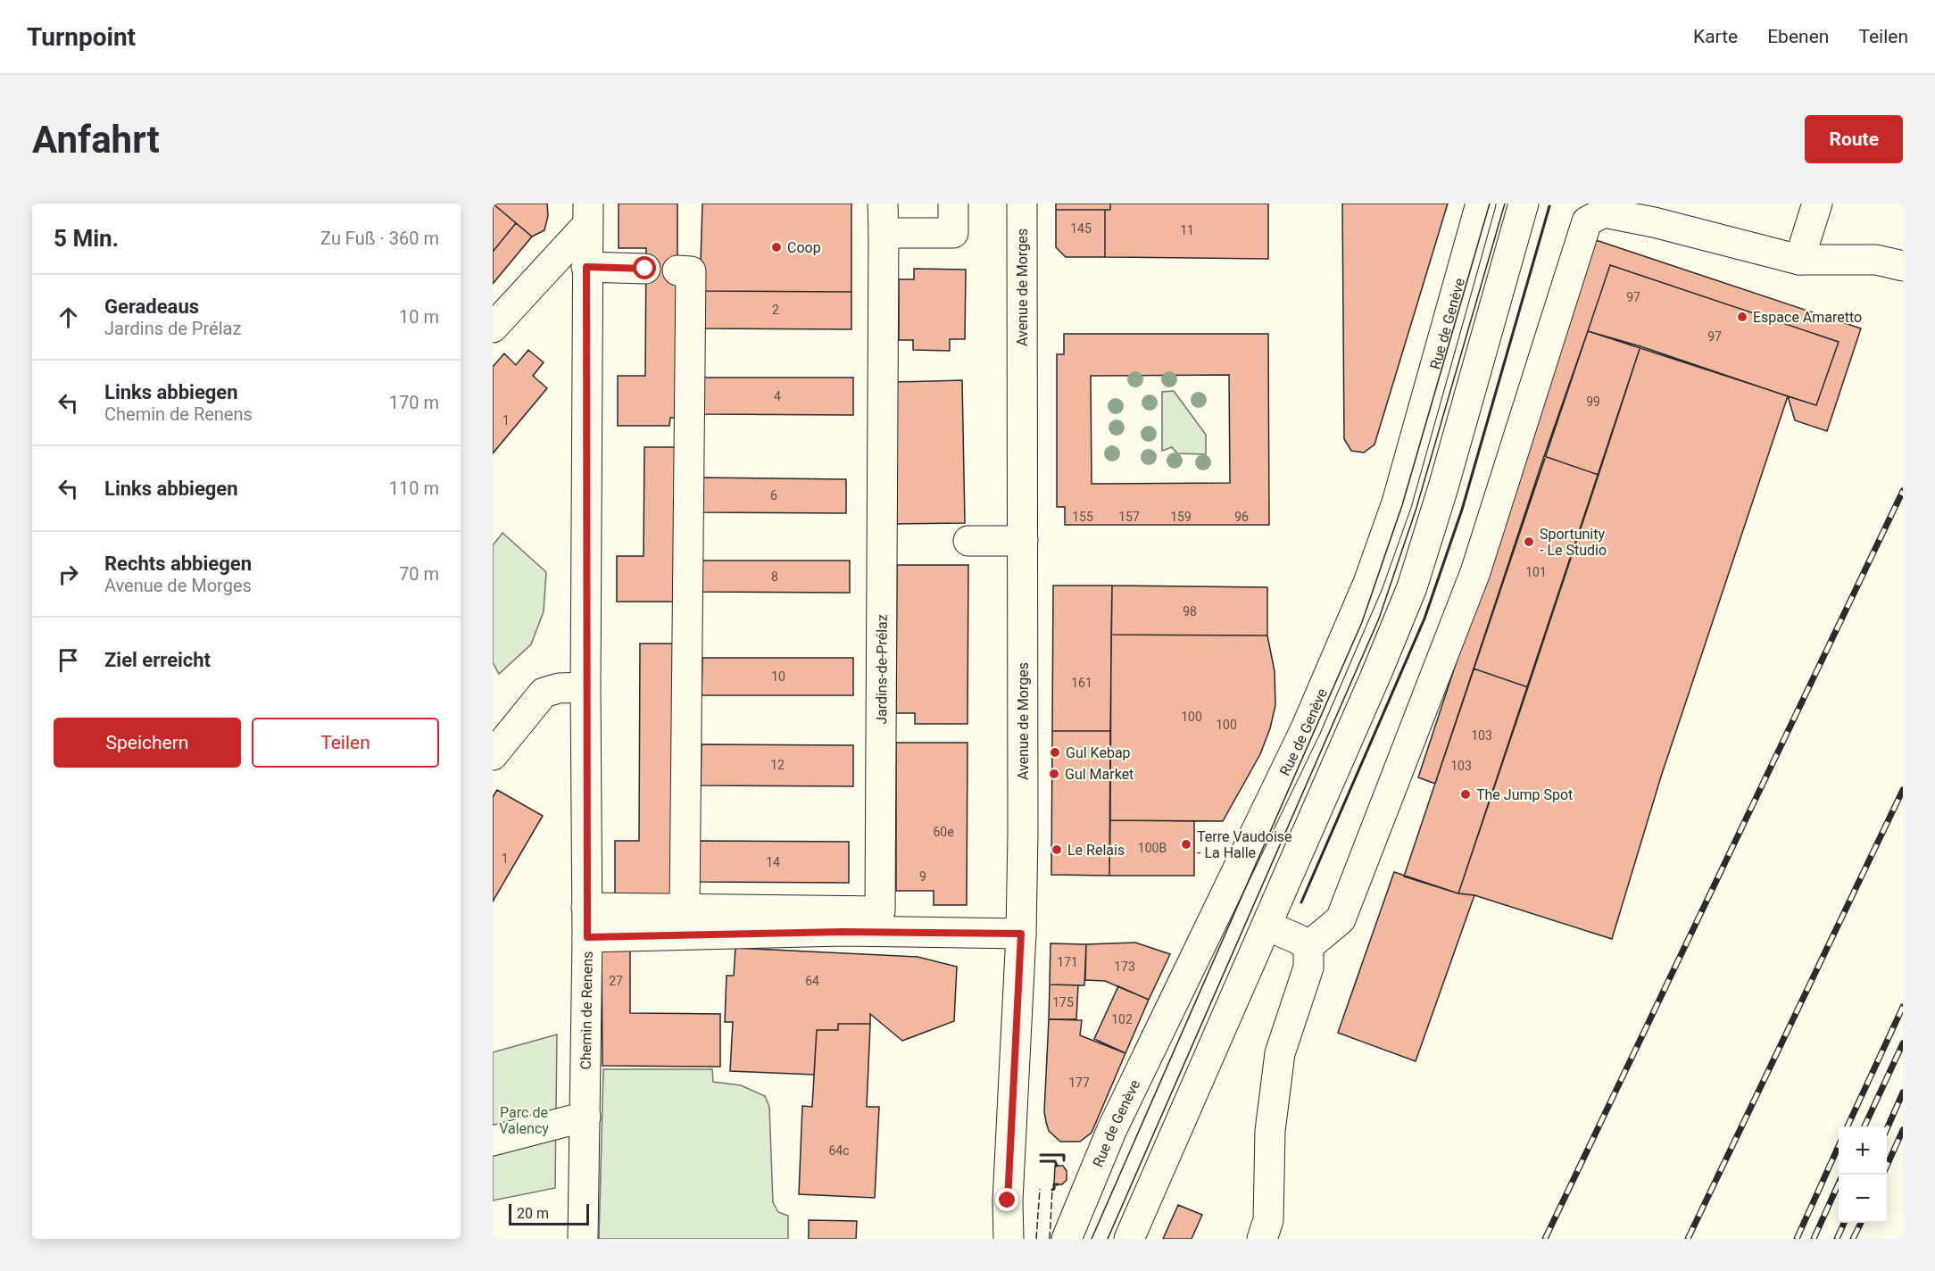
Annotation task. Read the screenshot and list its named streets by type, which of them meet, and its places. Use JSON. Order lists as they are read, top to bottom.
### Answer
{
  "streets": {
    "main road": [
      "Avenue de Morges",
      "Rue de Genève",
      "Jardins-de-Prélaz",
      "Chemin de Renens"
    ]
  },
  "crossings": [
    ["Jardins-de-Prélaz", "Chemin de Renens"]
  ],
  "parks": ["Parc de Valency"],
  "places": [
    "Coop",
    "Espace Amaretto",
    "Sportunity - Le Studio",
    "Gul Kebap",
    "Gul Market",
    "The Jump Spot",
    "Terre Vaudoise - La Halle",
    "Le Relais"
  ],
  "house_numbers": [
    "145",
    "11",
    "97",
    "2",
    "97",
    "4",
    "99",
    "1",
    "6",
    "155",
    "157",
    "159",
    "96",
    "101",
    "8",
    "98",
    "10",
    "161",
    "100",
    "100",
    "103",
    "12",
    "103",
    "60e",
    "100B",
    "1",
    "14",
    "9",
    "171",
    "173",
    "27",
    "64",
    "175",
    "102",
    "177",
    "64c"
  ],
  "scale_bar": "20 m",
  "page": {
    "header": "Turnpoint",
    "nav": ["Karte", "Ebenen", "Teilen"],
    "buttons": [
      "Route",
      ["Speichern", "Teilen"]
    ],
    "title": "Anfahrt",
    "heading": ["5 Min.", "Zu Fuß · 360 m"],
    "list": [
      ["Geradeaus", "Jardins de Prélaz", "10 m"],
      ["Links abbiegen", "Chemin de Renens", "170 m"],
      ["Links abbiegen", "110 m"],
      ["Rechts abbiegen", "Avenue de Morges", "70 m"],
      "Ziel erreicht"
    ],
    "map_buttons": ["+", "−"],
    "scale": "20 m"
  }
}
